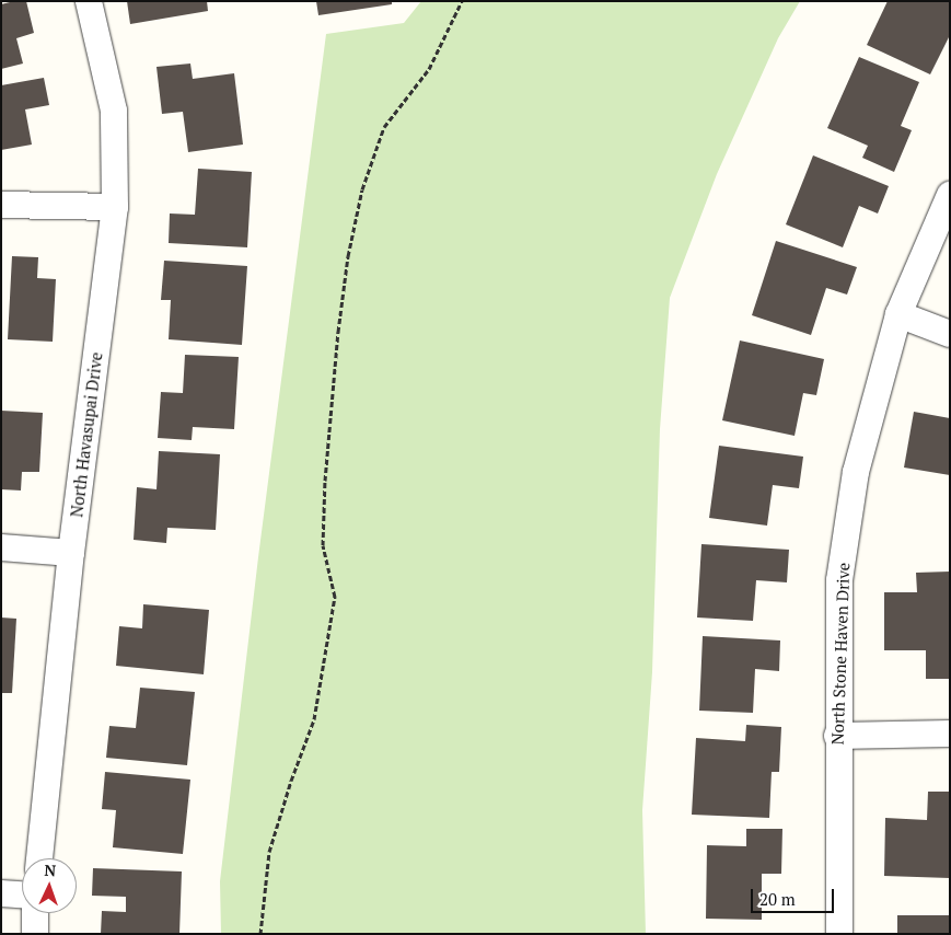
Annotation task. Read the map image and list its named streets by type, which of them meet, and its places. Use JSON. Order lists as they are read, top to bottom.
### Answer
{
  "streets": {
    "street": ["North Havasupai Drive", "North Stone Haven Drive"]
  },
  "scale_bar": "20 m",
  "north": "top"
}
